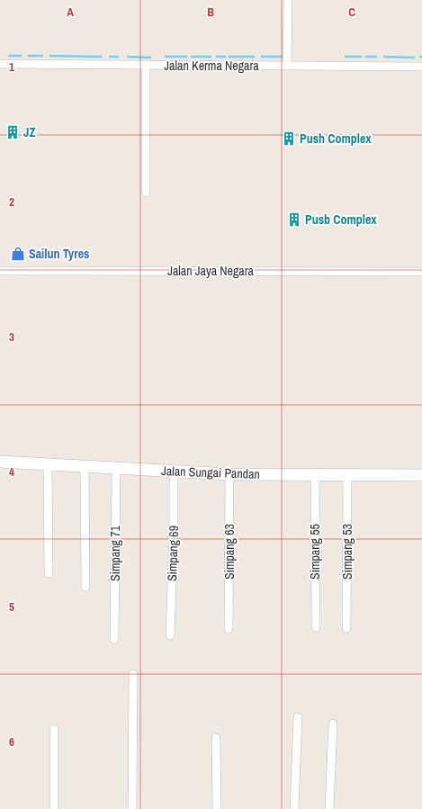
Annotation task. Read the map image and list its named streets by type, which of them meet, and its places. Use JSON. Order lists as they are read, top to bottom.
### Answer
{
  "streets": {
    "street": [
      "Jalan Kerma Negara",
      "Jalan Jaya Negara",
      "Jalan Sungai Pandan",
      "Simpang 63",
      "Simpang 55",
      "Simpang 53",
      "Simpang 71",
      "Simpang 69"
    ]
  },
  "crossings": [
    ["Jalan Sungai Pandan", "Simpang 63"],
    ["Jalan Sungai Pandan", "Simpang 55"],
    ["Jalan Sungai Pandan", "Simpang 53"],
    ["Jalan Sungai Pandan", "Simpang 71"],
    ["Jalan Sungai Pandan", "Simpang 69"]
  ],
  "places": {
    "building": ["JZ", "Push Complex", "Pusb Complex"],
    "shop": ["Sailun Tyres"]
  },
  "grid": {
    "columns": ["A", "B", "C"],
    "rows": [
      "1",
      "2",
      "3",
      "4",
      "5",
      "6"
    ]
  }
}
